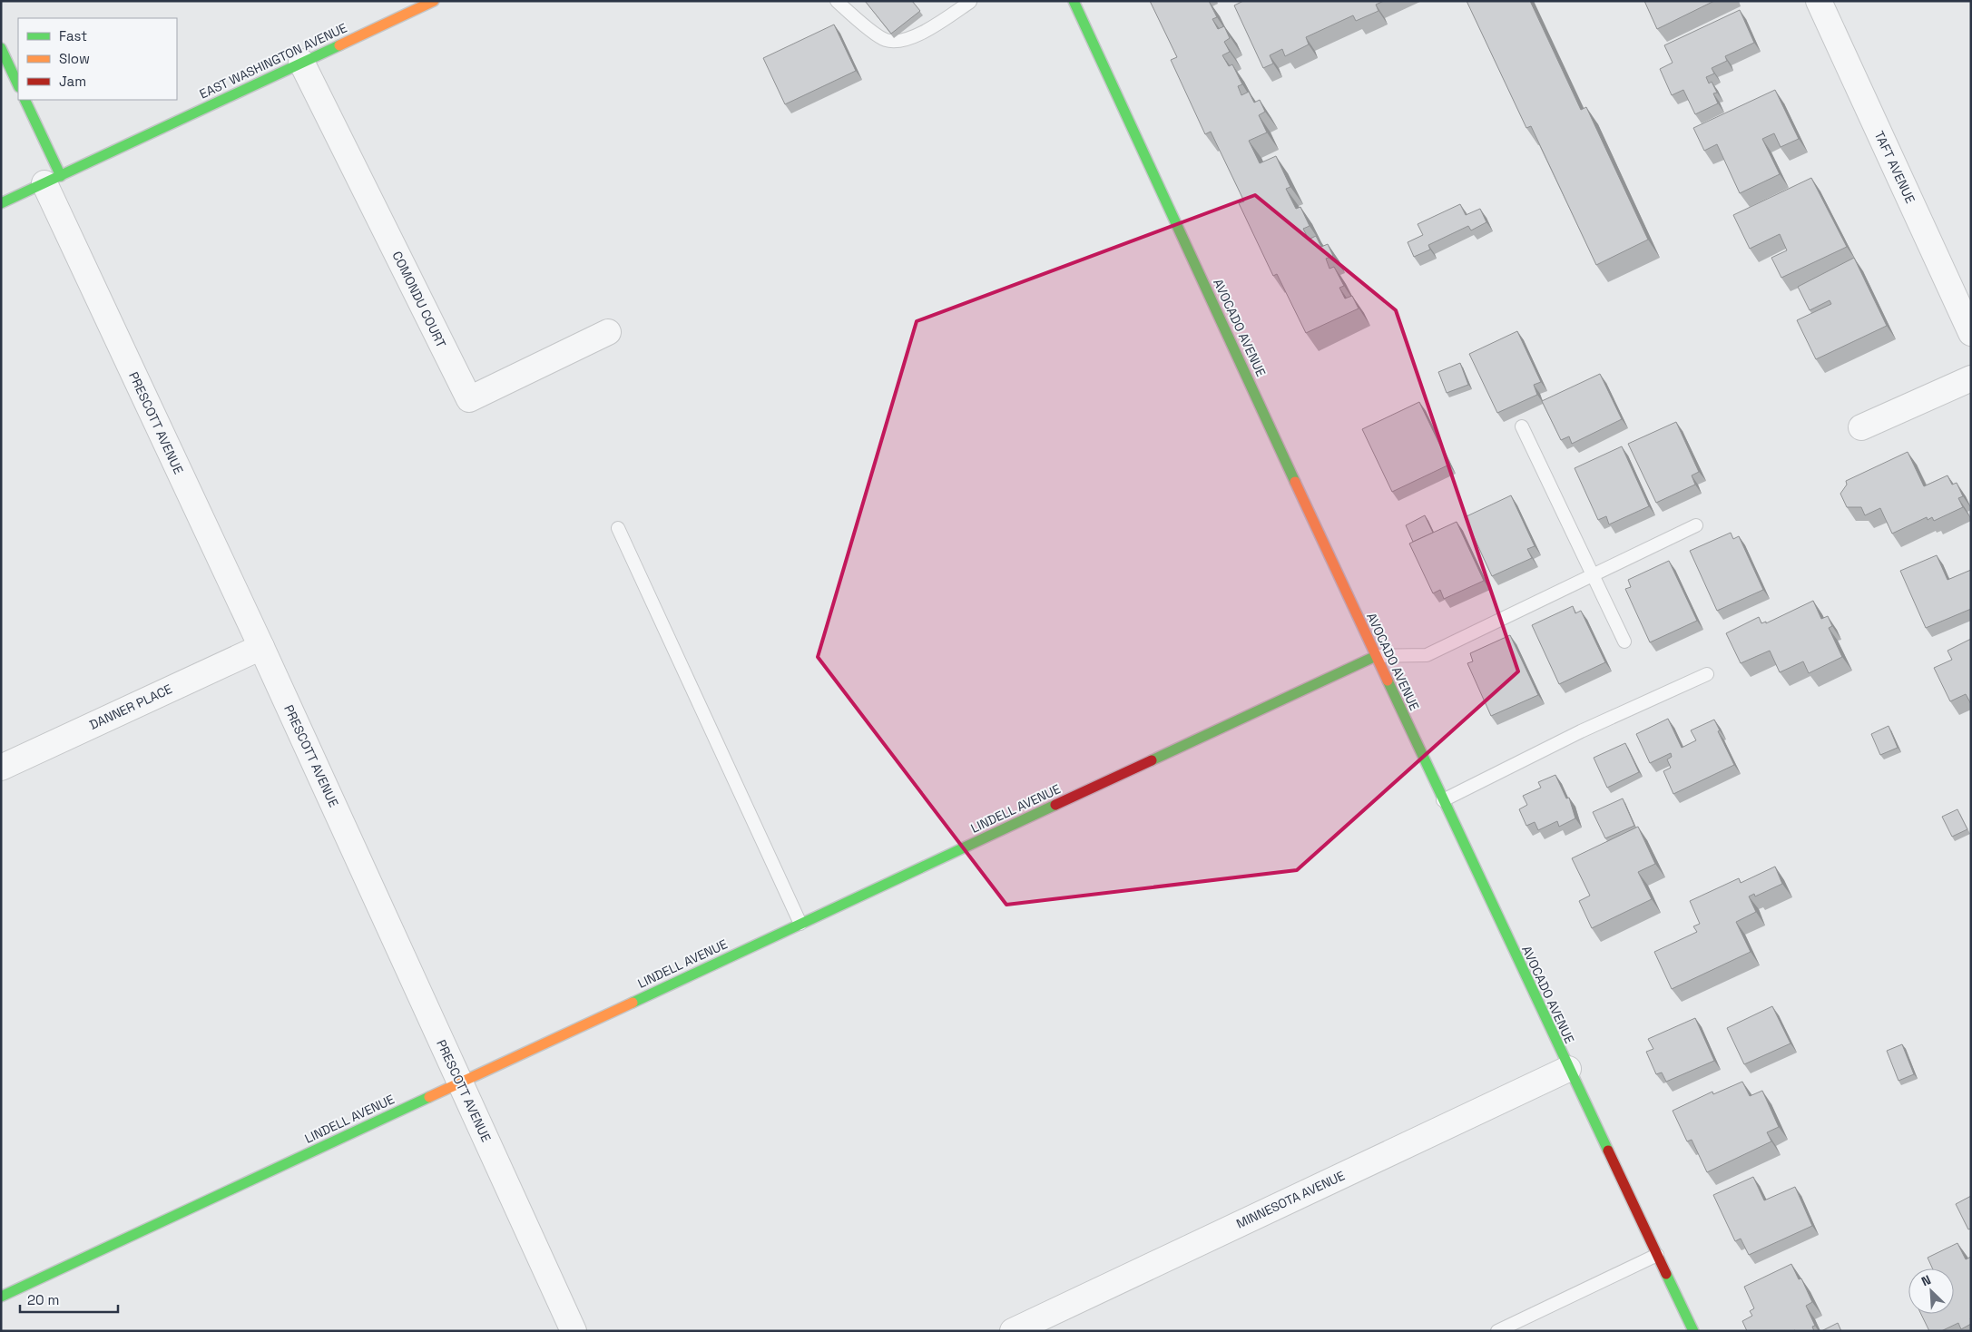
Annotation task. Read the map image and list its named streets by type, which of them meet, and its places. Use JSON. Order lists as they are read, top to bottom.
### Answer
{
  "streets": {
    "main road": [
      "EAST WASHINGTON AVENUE",
      "AVOCADO AVENUE",
      "PRESCOTT AVENUE",
      "LINDELL AVENUE"
    ],
    "street": [
      "TAFT AVENUE",
      "COMONDU COURT",
      "DANNER PLACE",
      "MINNESOTA AVENUE"
    ]
  },
  "crossings": [
    ["EAST WASHINGTON AVENUE", "COMONDU COURT"],
    ["EAST WASHINGTON AVENUE", "PRESCOTT AVENUE"],
    ["AVOCADO AVENUE", "LINDELL AVENUE"],
    ["AVOCADO AVENUE", "MINNESOTA AVENUE"],
    ["PRESCOTT AVENUE", "DANNER PLACE"],
    ["PRESCOTT AVENUE", "LINDELL AVENUE"]
  ],
  "legend": ["Fast", "Slow", "Jam"],
  "scale_bar": "20 m",
  "north": "top left"
}
